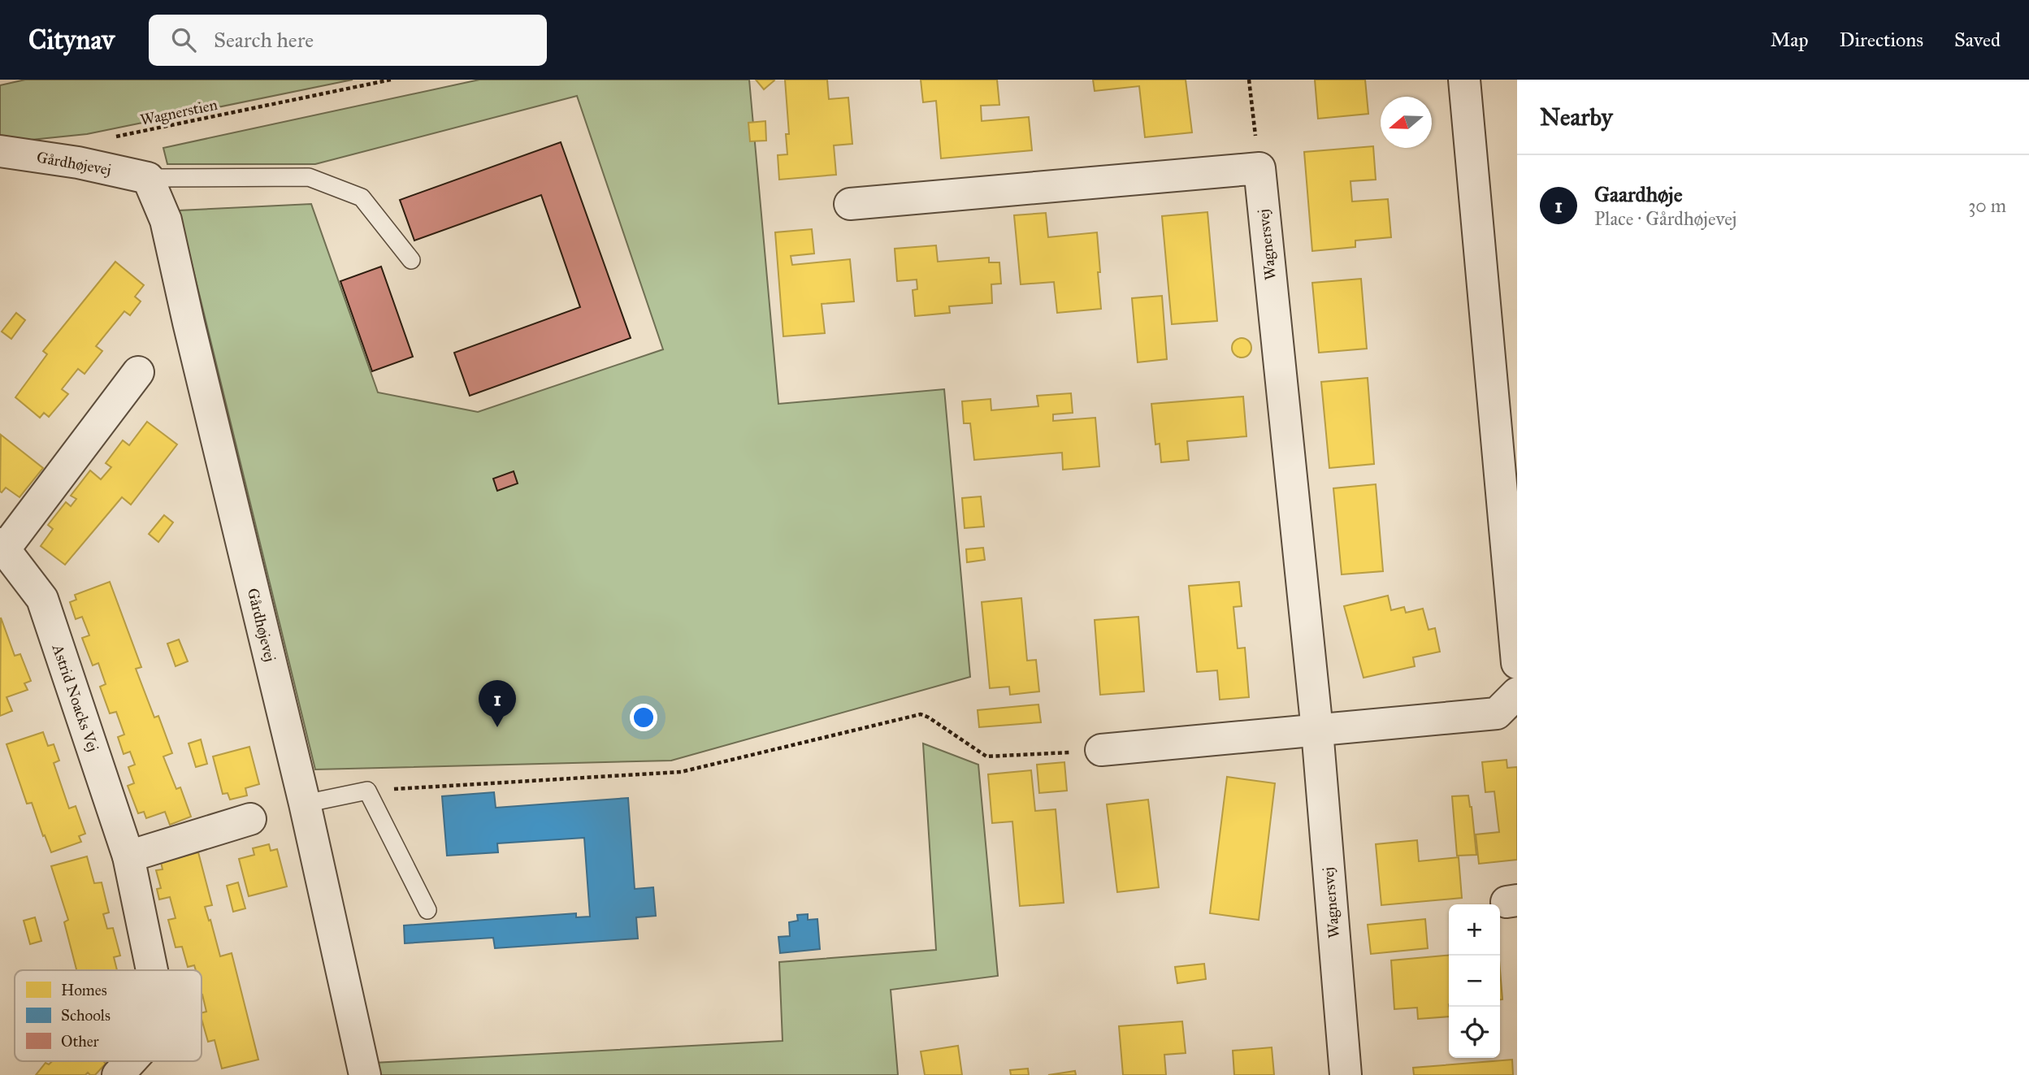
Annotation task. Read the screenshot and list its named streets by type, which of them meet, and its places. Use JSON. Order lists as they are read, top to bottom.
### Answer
{
  "streets": {
    "street": ["Gårdhøjevej", "Wagnersvej", "Astrid Noacks Vej"],
    "path": ["Wagnerstien"]
  },
  "crossings": [
    ["Wagnerstien", "Gårdhøjevej"]
  ],
  "legend": ["Homes", "Schools", "Other"],
  "north": "left",
  "page": {
    "header": "Citynav",
    "search": "Search here",
    "nav": ["Map", "Directions", "Saved"],
    "heading": "Nearby",
    "list": [
      {
        "mark": "1",
        "name": "Gaardhøje",
        "note": "Place · Gårdhøjevej",
        "value": "30 m"
      }
    ],
    "pins": "1",
    "map_buttons": ["+", "−"]
  }
}
